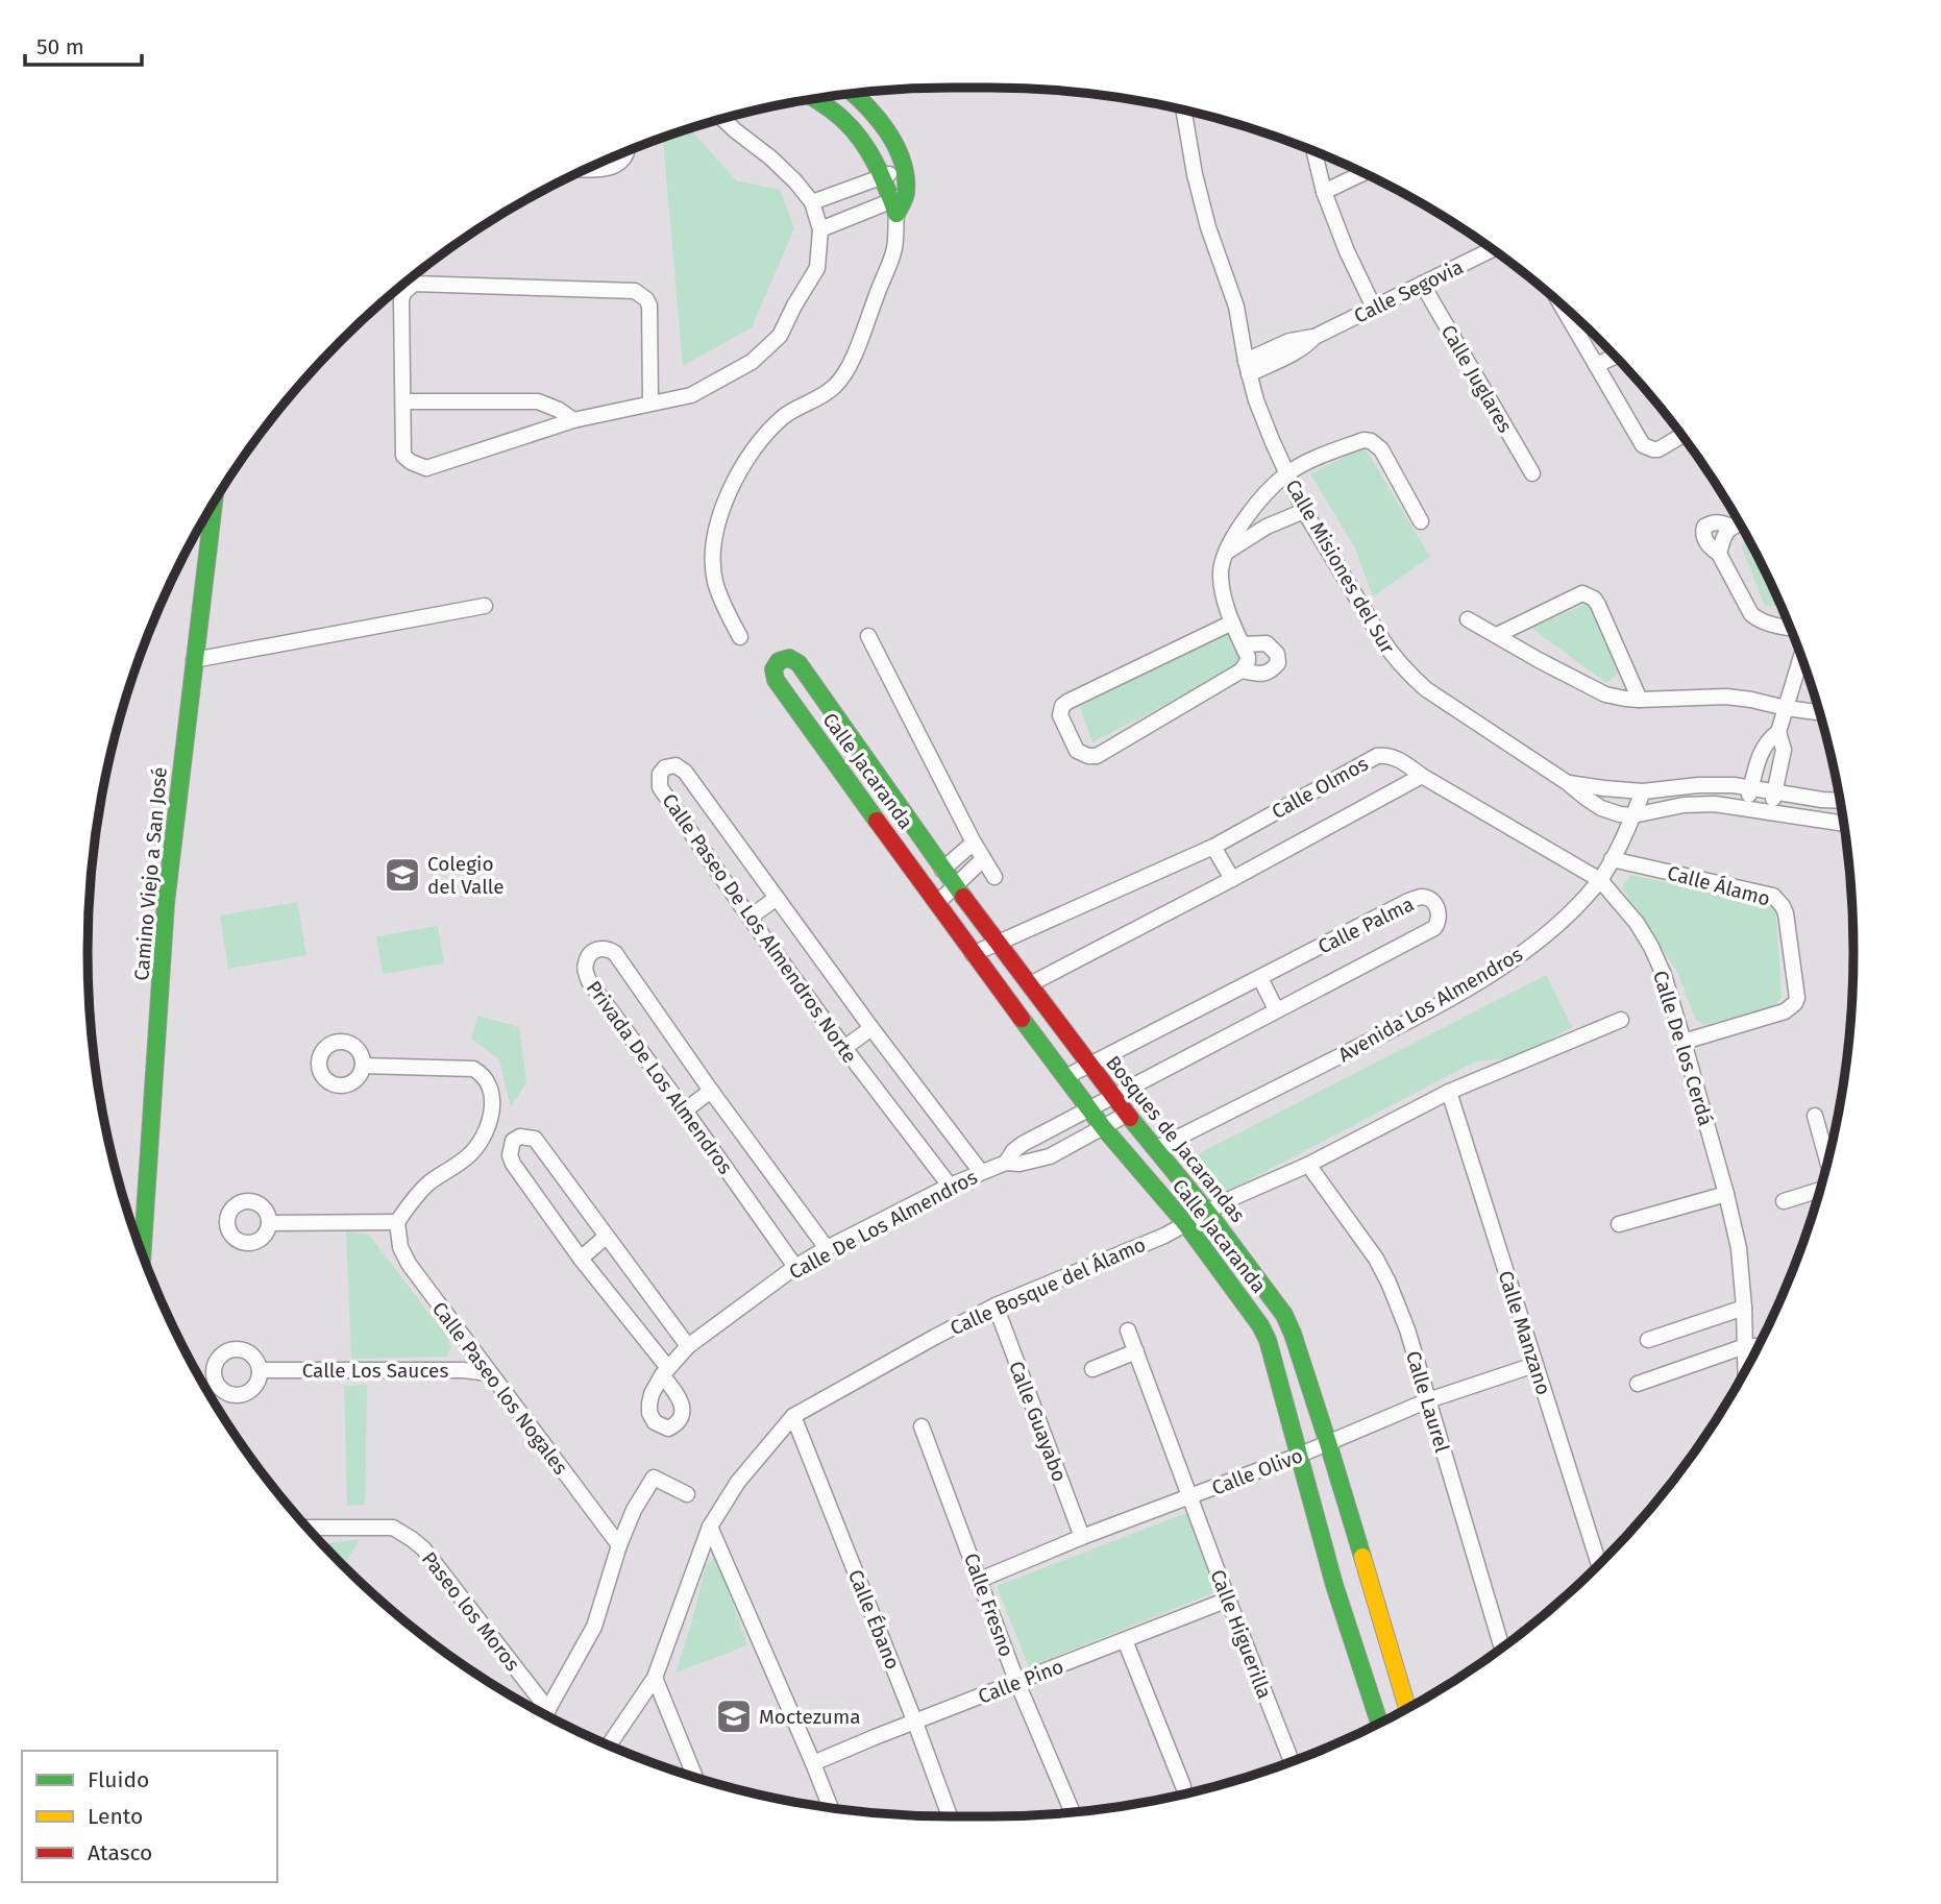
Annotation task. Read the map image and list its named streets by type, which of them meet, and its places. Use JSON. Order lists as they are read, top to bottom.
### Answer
{
  "streets": {
    "street": [
      "Calle Segovia",
      "Calle Juglares",
      "Calle Misiones del Sur",
      "Calle Jacaranda",
      "Calle Olmos",
      "Camino Viejo a San José",
      "Calle Álamo",
      "Calle Palma",
      "Calle Paseo De Los Almendros Norte",
      "Avenida Los Almendros",
      "Calle De los Cerdá",
      "Privada De Los Almendros",
      "Bosques de Jacarandas",
      "Calle De Los Almendros",
      "Calle Bosque del Álamo",
      "Calle Manzano",
      "Calle Los Sauces",
      "Calle Paseo los Nogales",
      "Calle Laurel",
      "Calle Guayabo",
      "Calle Olivo",
      "Calle Fresno",
      "Paseo los Moros",
      "Calle Ébano",
      "Calle Higuerilla",
      "Calle Pino"
    ]
  },
  "crossings": [
    ["Calle Segovia", "Calle Juglares"],
    ["Calle Segovia", "Calle Misiones del Sur"],
    ["Calle Misiones del Sur", "Avenida Los Almendros"],
    ["Calle Jacaranda", "Calle Olmos"],
    ["Calle Jacaranda", "Calle Palma"],
    ["Calle Jacaranda", "Bosques de Jacarandas"],
    ["Calle Jacaranda", "Calle De Los Almendros"],
    ["Calle Jacaranda", "Calle Bosque del Álamo"],
    ["Calle Jacaranda", "Calle Olivo"],
    ["Calle Olmos", "Calle De los Cerdá"],
    ["Calle Olmos", "Bosques de Jacarandas"],
    ["Calle Álamo", "Avenida Los Almendros"],
    ["Calle Álamo", "Calle De los Cerdá"],
    ["Calle Palma", "Bosques de Jacarandas"],
    ["Calle Palma", "Calle De Los Almendros"],
    ["Calle Paseo De Los Almendros Norte", "Calle De Los Almendros"],
    ["Avenida Los Almendros", "Calle De los Cerdá"],
    ["Avenida Los Almendros", "Bosques de Jacarandas"],
    ["Privada De Los Almendros", "Calle De Los Almendros"],
    ["Bosques de Jacarandas", "Calle De Los Almendros"],
    ["Bosques de Jacarandas", "Calle Bosque del Álamo"],
    ["Bosques de Jacarandas", "Calle Olivo"],
    ["Calle Bosque del Álamo", "Calle Manzano"],
    ["Calle Bosque del Álamo", "Calle Laurel"],
    ["Calle Bosque del Álamo", "Calle Guayabo"],
    ["Calle Bosque del Álamo", "Calle Ébano"],
    ["Calle Manzano", "Calle Olivo"],
    ["Calle Los Sauces", "Calle Paseo los Nogales"],
    ["Calle Laurel", "Calle Olivo"],
    ["Calle Guayabo", "Calle Olivo"],
    ["Calle Olivo", "Calle Fresno"],
    ["Calle Olivo", "Calle Higuerilla"],
    ["Calle Fresno", "Calle Pino"],
    ["Calle Ébano", "Calle Pino"],
    ["Calle Higuerilla", "Calle Pino"]
  ],
  "places": {
    "school or university": ["Colegio del Valle", "Moctezuma"]
  },
  "legend": ["Fluido", "Lento", "Atasco"],
  "scale_bar": "50 m"
}
